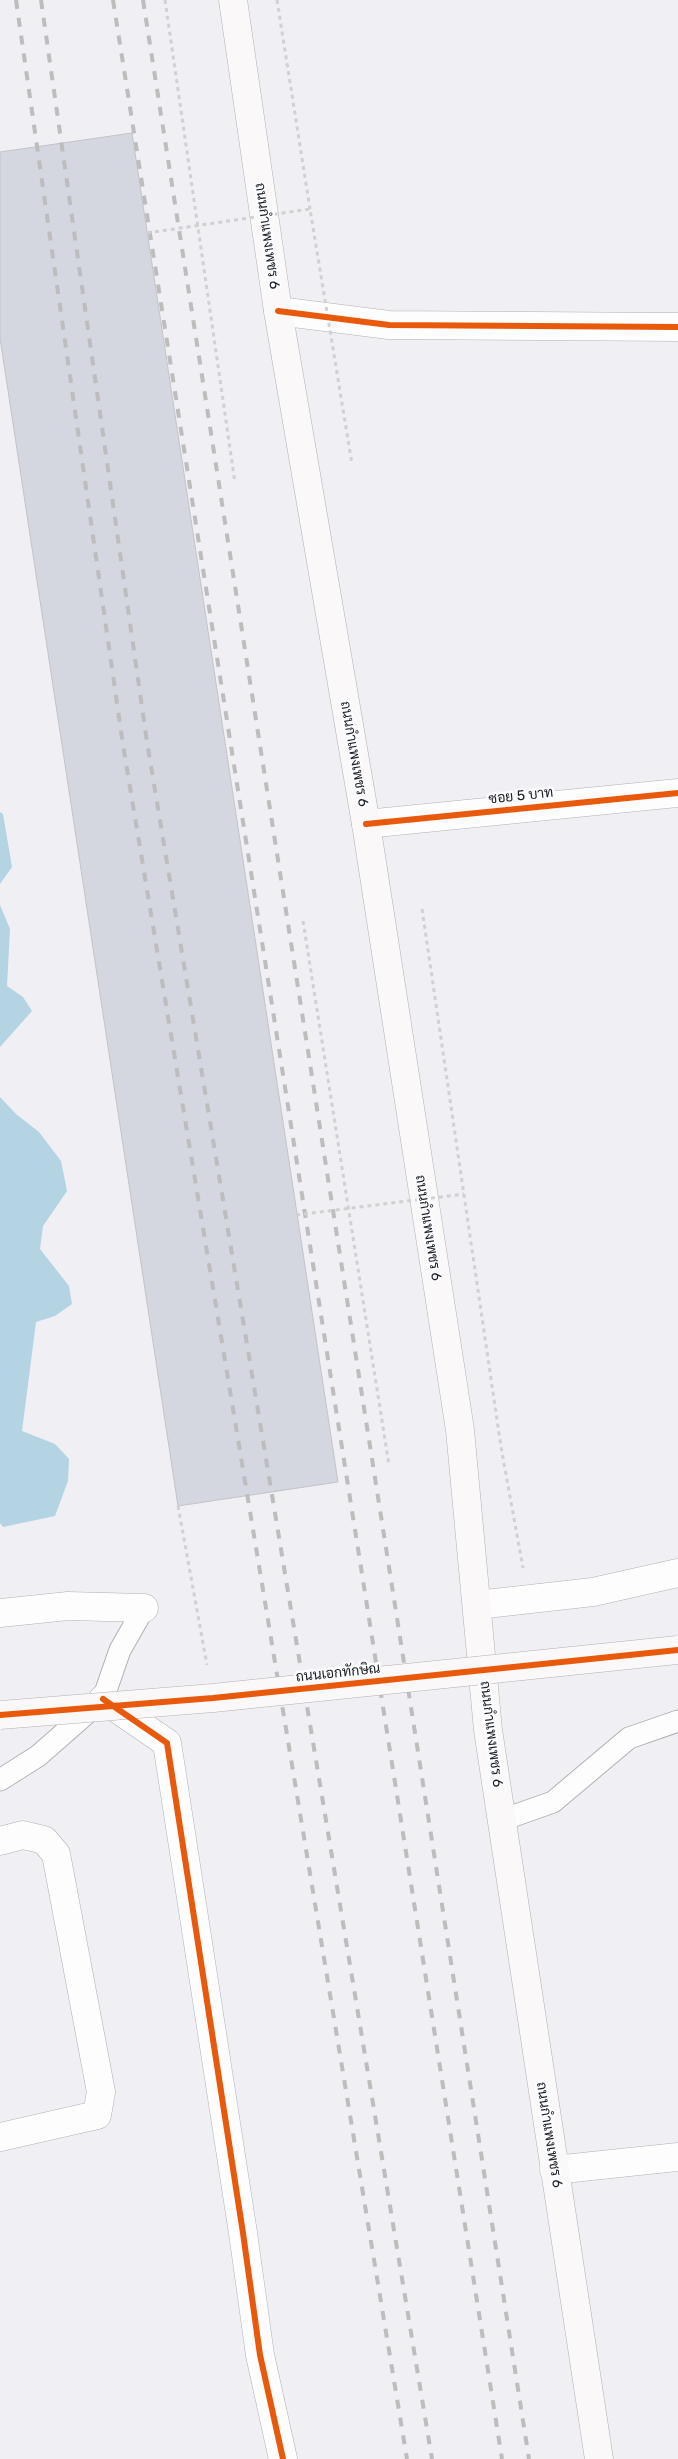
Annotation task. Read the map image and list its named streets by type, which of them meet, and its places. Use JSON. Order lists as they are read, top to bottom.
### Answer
{
  "streets": {
    "main road": ["ถนนกำแพงเพชร 6", "ถนนเอกทักษิณ"],
    "street": ["ซอย 5 บาท"]
  },
  "crossings": [
    ["ถนนกำแพงเพชร 6", "ซอย 5 บาท"]
  ]
}
